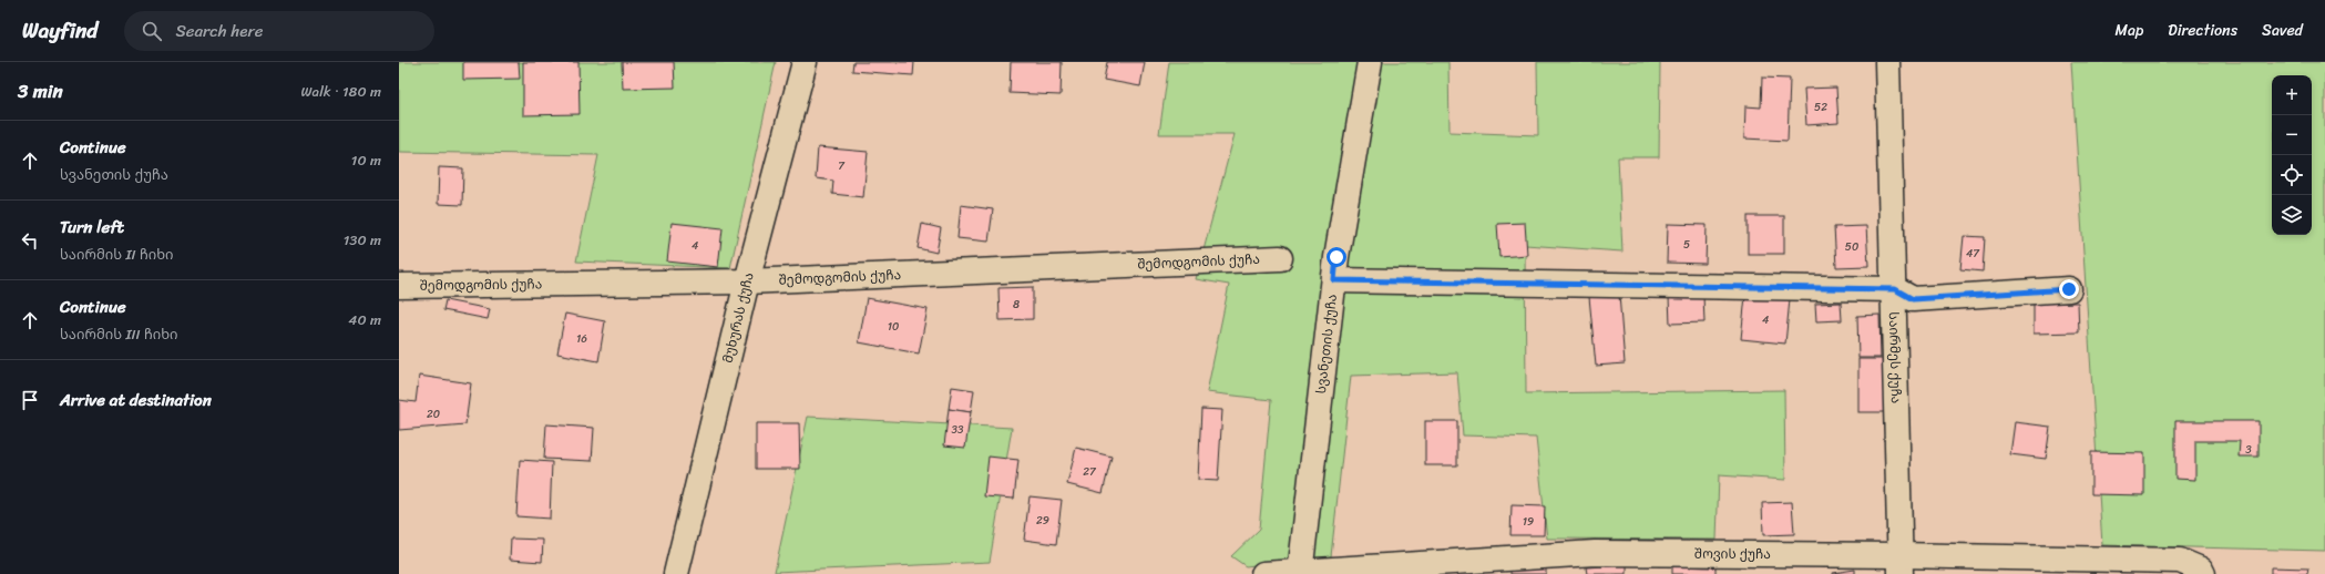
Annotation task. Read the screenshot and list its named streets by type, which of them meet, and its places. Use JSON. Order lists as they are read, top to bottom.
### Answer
{
  "streets": {
    "street": [
      "შემოდგომის ქუჩა",
      "მუხურას ქუჩა",
      "სვანეთის ქუჩა",
      "საირმეს ქუჩა",
      "შოვის ქუჩა"
    ]
  },
  "crossings": [
    ["შემოდგომის ქუჩა", "მუხურას ქუჩა"],
    ["სვანეთის ქუჩა", "შოვის ქუჩა"],
    ["საირმეს ქუჩა", "შოვის ქუჩა"]
  ],
  "house_numbers": [
    "52",
    "7",
    "5",
    "4",
    "50",
    "47",
    "8",
    "4",
    "10",
    "16",
    "20",
    "33",
    "3",
    "27",
    "29",
    "19"
  ],
  "page": {
    "header": "Wayfind",
    "search": "Search here",
    "nav": ["Map", "Directions", "Saved"],
    "heading": ["3 min", "Walk · 180 m"],
    "map_buttons": ["+", "−"],
    "list": [
      ["Continue", "სვანეთის ქუჩა", "10 m"],
      ["Turn left", "საირმის II ჩიხი", "130 m"],
      ["Continue", "საირმის III ჩიხი", "40 m"],
      "Arrive at destination"
    ]
  }
}
